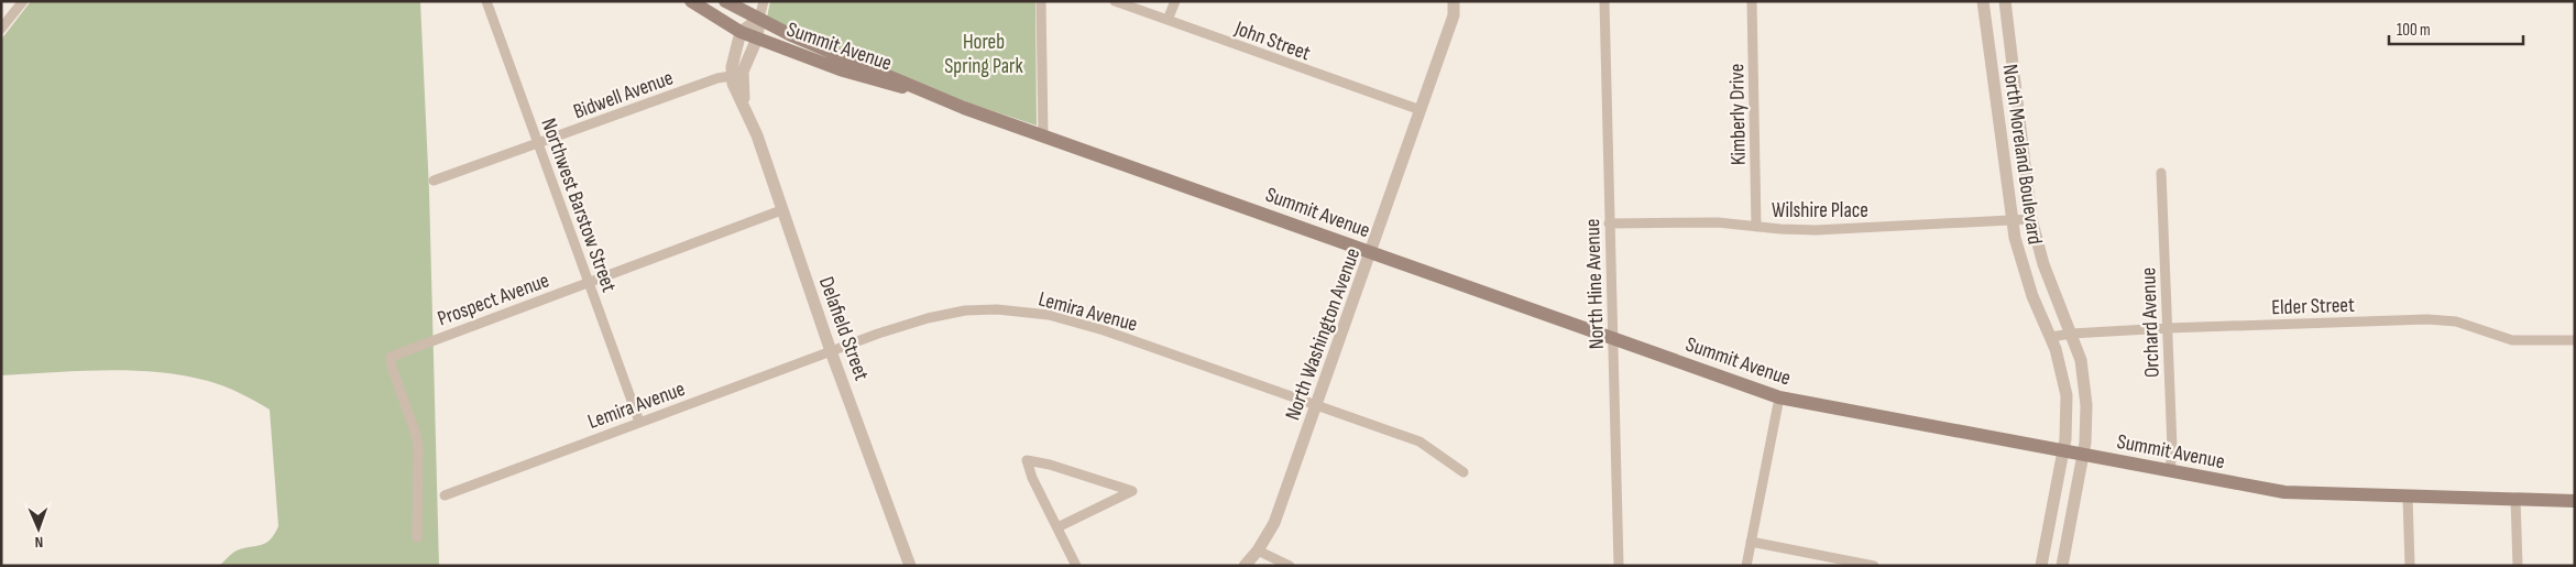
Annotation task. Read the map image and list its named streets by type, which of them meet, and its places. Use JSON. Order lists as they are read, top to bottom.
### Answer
{
  "streets": {
    "main road": ["Summit Avenue"],
    "street": [
      "John Street",
      "Bidwell Avenue",
      "Kimberly Drive",
      "North Moreland Boulevard",
      "Northwest Barstow Street",
      "Wilshire Place",
      "North Hine Avenue",
      "Prospect Avenue",
      "Elder Street",
      "Lemira Avenue",
      "Orchard Avenue",
      "Delafield Street",
      "North Washington Avenue"
    ]
  },
  "crossings": [
    ["John Street", "North Washington Avenue"],
    ["Summit Avenue", "North Moreland Boulevard"],
    ["Summit Avenue", "North Hine Avenue"],
    ["Summit Avenue", "Orchard Avenue"],
    ["Summit Avenue", "Delafield Street"],
    ["Summit Avenue", "North Washington Avenue"],
    ["Bidwell Avenue", "Northwest Barstow Street"],
    ["Bidwell Avenue", "Delafield Street"],
    ["Kimberly Drive", "Wilshire Place"],
    ["North Moreland Boulevard", "Wilshire Place"],
    ["North Moreland Boulevard", "Elder Street"],
    ["Northwest Barstow Street", "Prospect Avenue"],
    ["Northwest Barstow Street", "Lemira Avenue"],
    ["Wilshire Place", "North Hine Avenue"],
    ["Prospect Avenue", "Delafield Street"],
    ["Elder Street", "Orchard Avenue"],
    ["Lemira Avenue", "Delafield Street"],
    ["Lemira Avenue", "North Washington Avenue"]
  ],
  "parks": ["Horeb Spring Park"],
  "scale_bar": "100 m",
  "north": "bottom"
}
